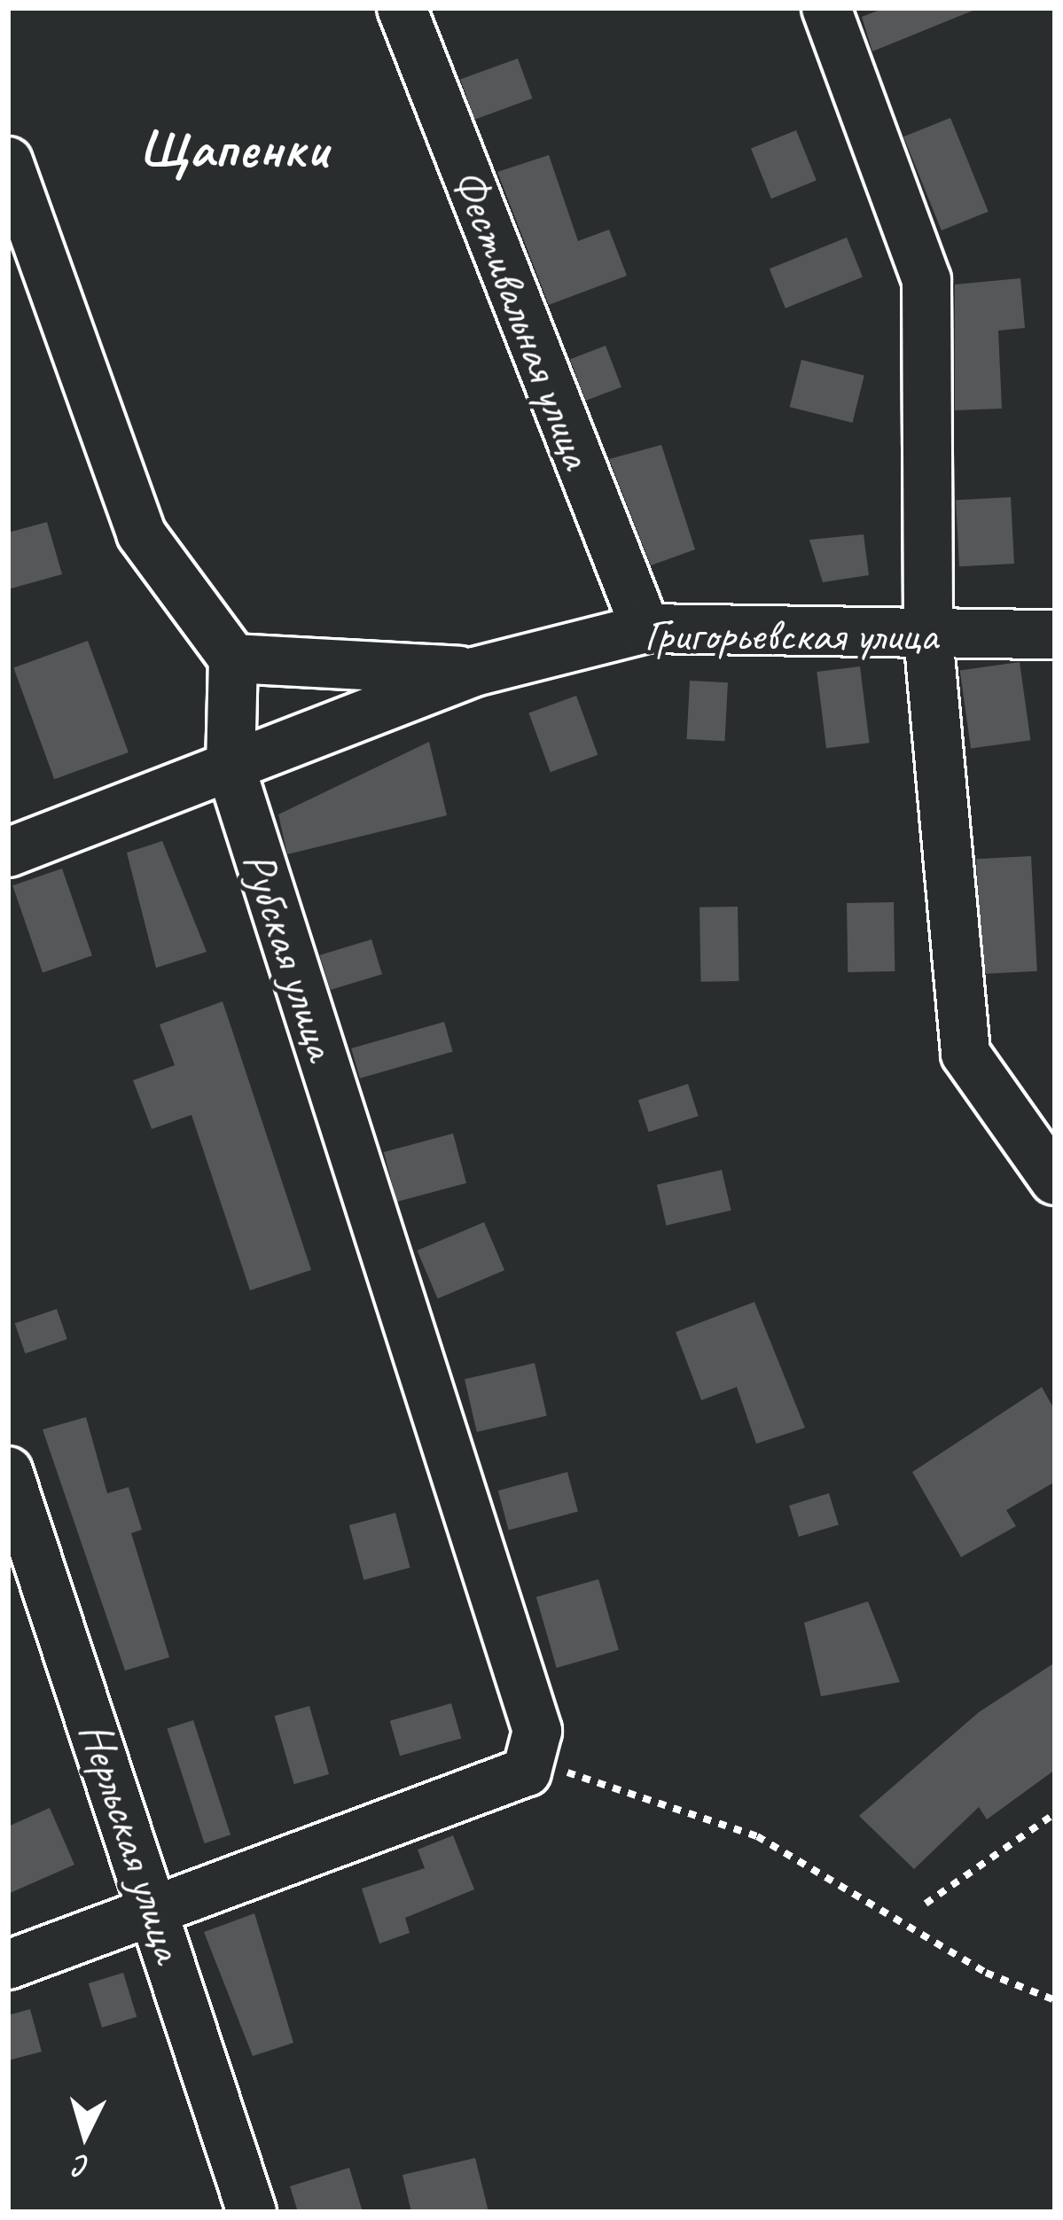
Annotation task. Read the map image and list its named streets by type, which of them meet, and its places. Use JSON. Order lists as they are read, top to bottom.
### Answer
{
  "streets": {
    "street": [
      "Фестивальная улица",
      "Григорьевская улица",
      "Рубская улица",
      "Нерльская улица"
    ]
  },
  "crossings": [
    ["Фестивальная улица", "Григорьевская улица"],
    ["Григорьевская улица", "Рубская улица"]
  ],
  "districts": ["Щапенки"],
  "north": "bottom"
}
